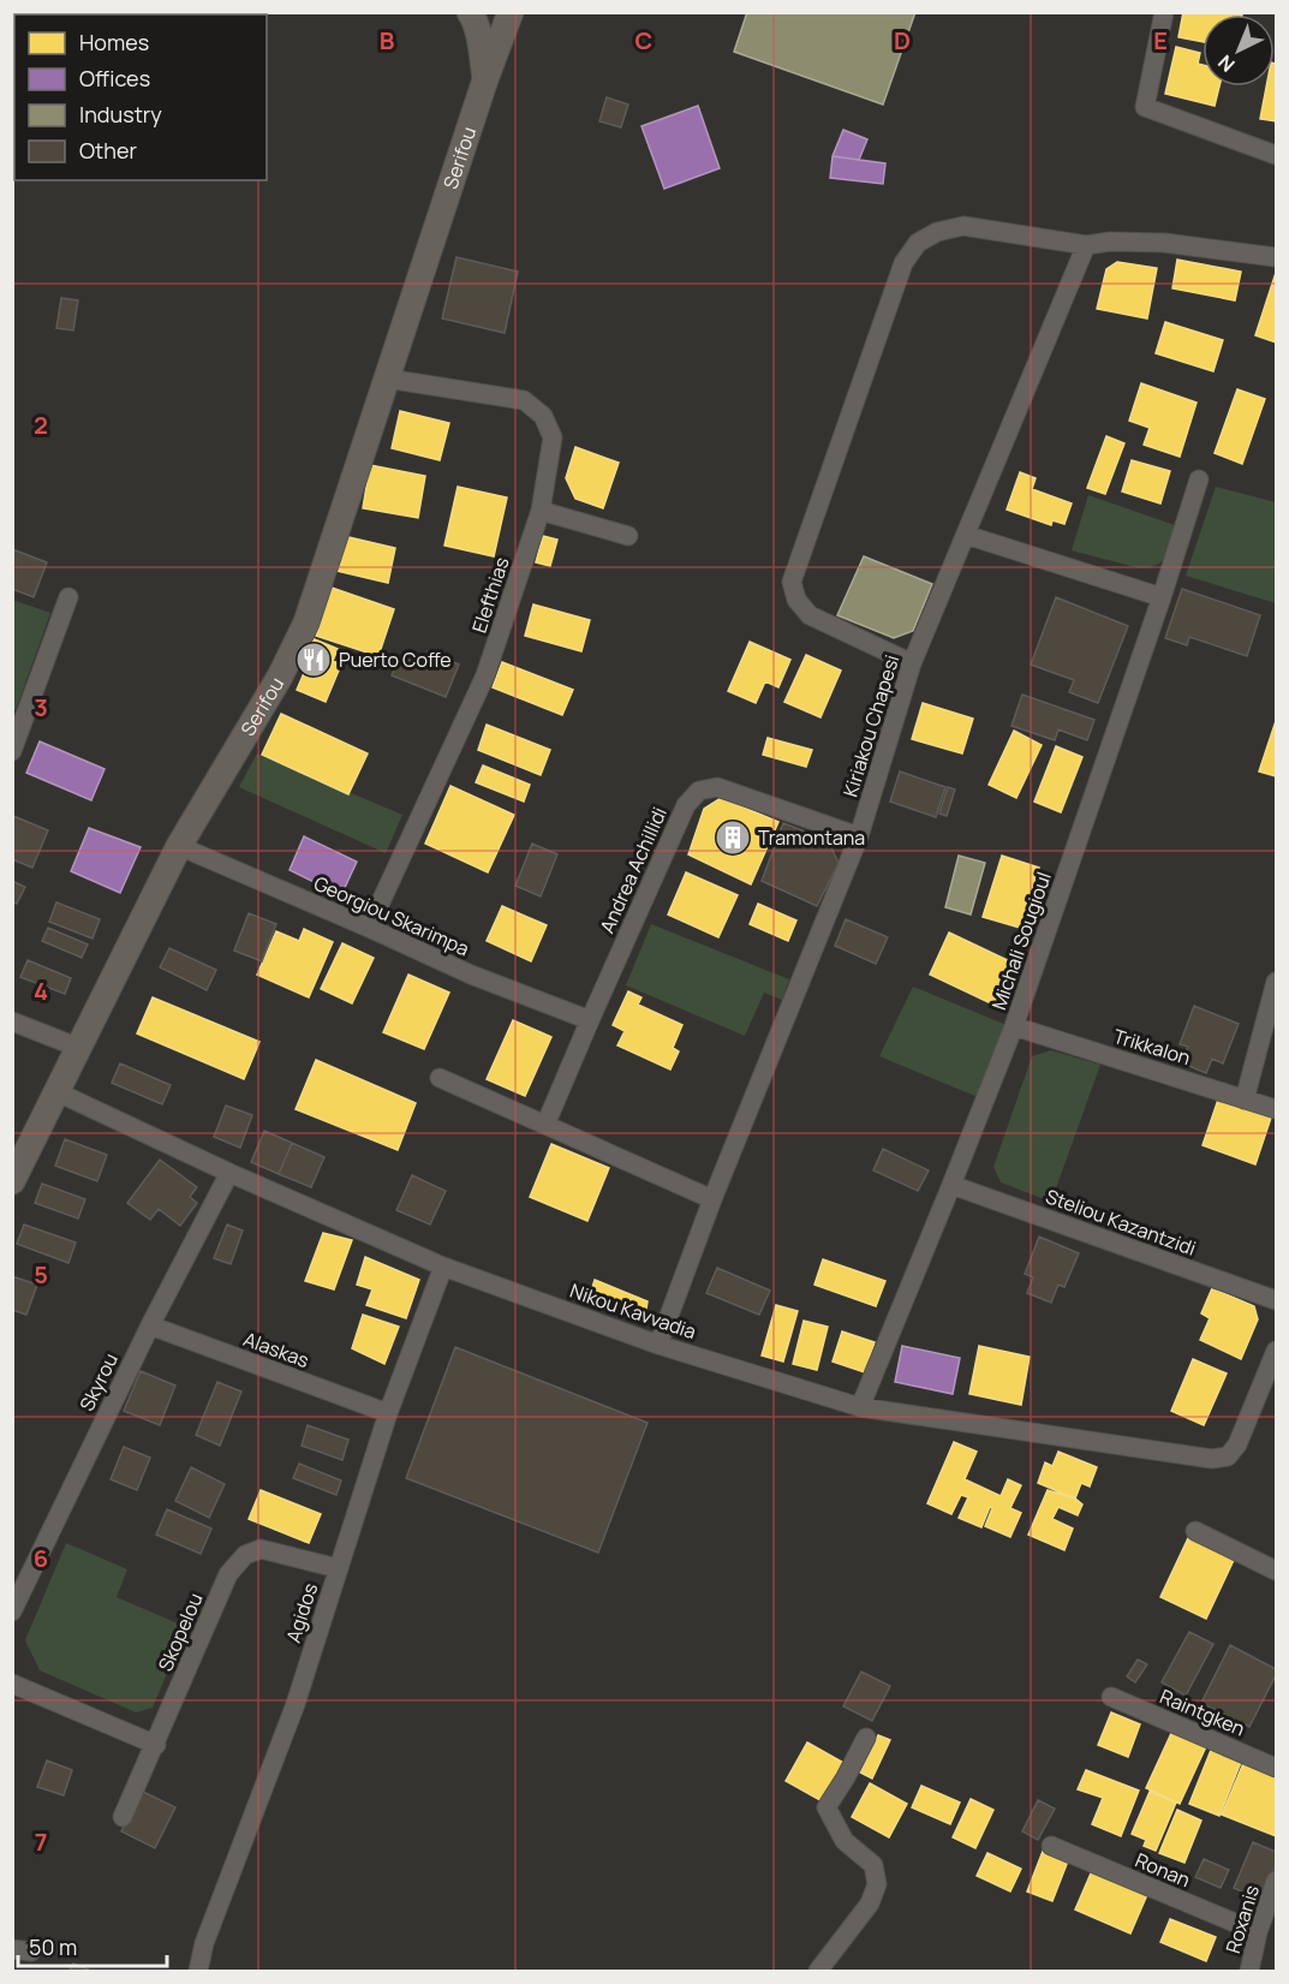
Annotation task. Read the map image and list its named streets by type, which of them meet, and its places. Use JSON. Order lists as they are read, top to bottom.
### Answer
{
  "streets": {
    "street": [
      "Serifou",
      "Elefthias",
      "Kiriakou Chapesi",
      "Andrea Achillidi",
      "Georgiou Skarimpa",
      "Michali Sougioul",
      "Trikkalon",
      "Steliou Kazantzidi",
      "Nikou Kavvadia",
      "Alaskas",
      "Skyrou",
      "Agidos",
      "Skopelou",
      "Raintgken",
      "Ronan",
      "Roxanis"
    ]
  },
  "crossings": [
    ["Serifou", "Elefthias"],
    ["Serifou", "Georgiou Skarimpa"],
    ["Serifou", "Nikou Kavvadia"],
    ["Elefthias", "Georgiou Skarimpa"],
    ["Kiriakou Chapesi", "Andrea Achillidi"],
    ["Kiriakou Chapesi", "Nikou Kavvadia"],
    ["Andrea Achillidi", "Georgiou Skarimpa"],
    ["Michali Sougioul", "Trikkalon"],
    ["Michali Sougioul", "Steliou Kazantzidi"],
    ["Michali Sougioul", "Nikou Kavvadia"],
    ["Nikou Kavvadia", "Skyrou"],
    ["Nikou Kavvadia", "Agidos"],
    ["Alaskas", "Skyrou"],
    ["Alaskas", "Agidos"],
    ["Agidos", "Skopelou"],
    ["Ronan", "Roxanis"]
  ],
  "places": {
    "restaurant": ["Puerto Coffe"],
    "building": ["Tramontana"]
  },
  "legend": [
    "Homes",
    "Offices",
    "Industry",
    "Other"
  ],
  "scale_bar": "50 m",
  "north": "bottom left",
  "grid": {
    "columns": [
      "B",
      "C",
      "D",
      "E"
    ],
    "rows": [
      "2",
      "3",
      "4",
      "5",
      "6",
      "7"
    ]
  }
}
